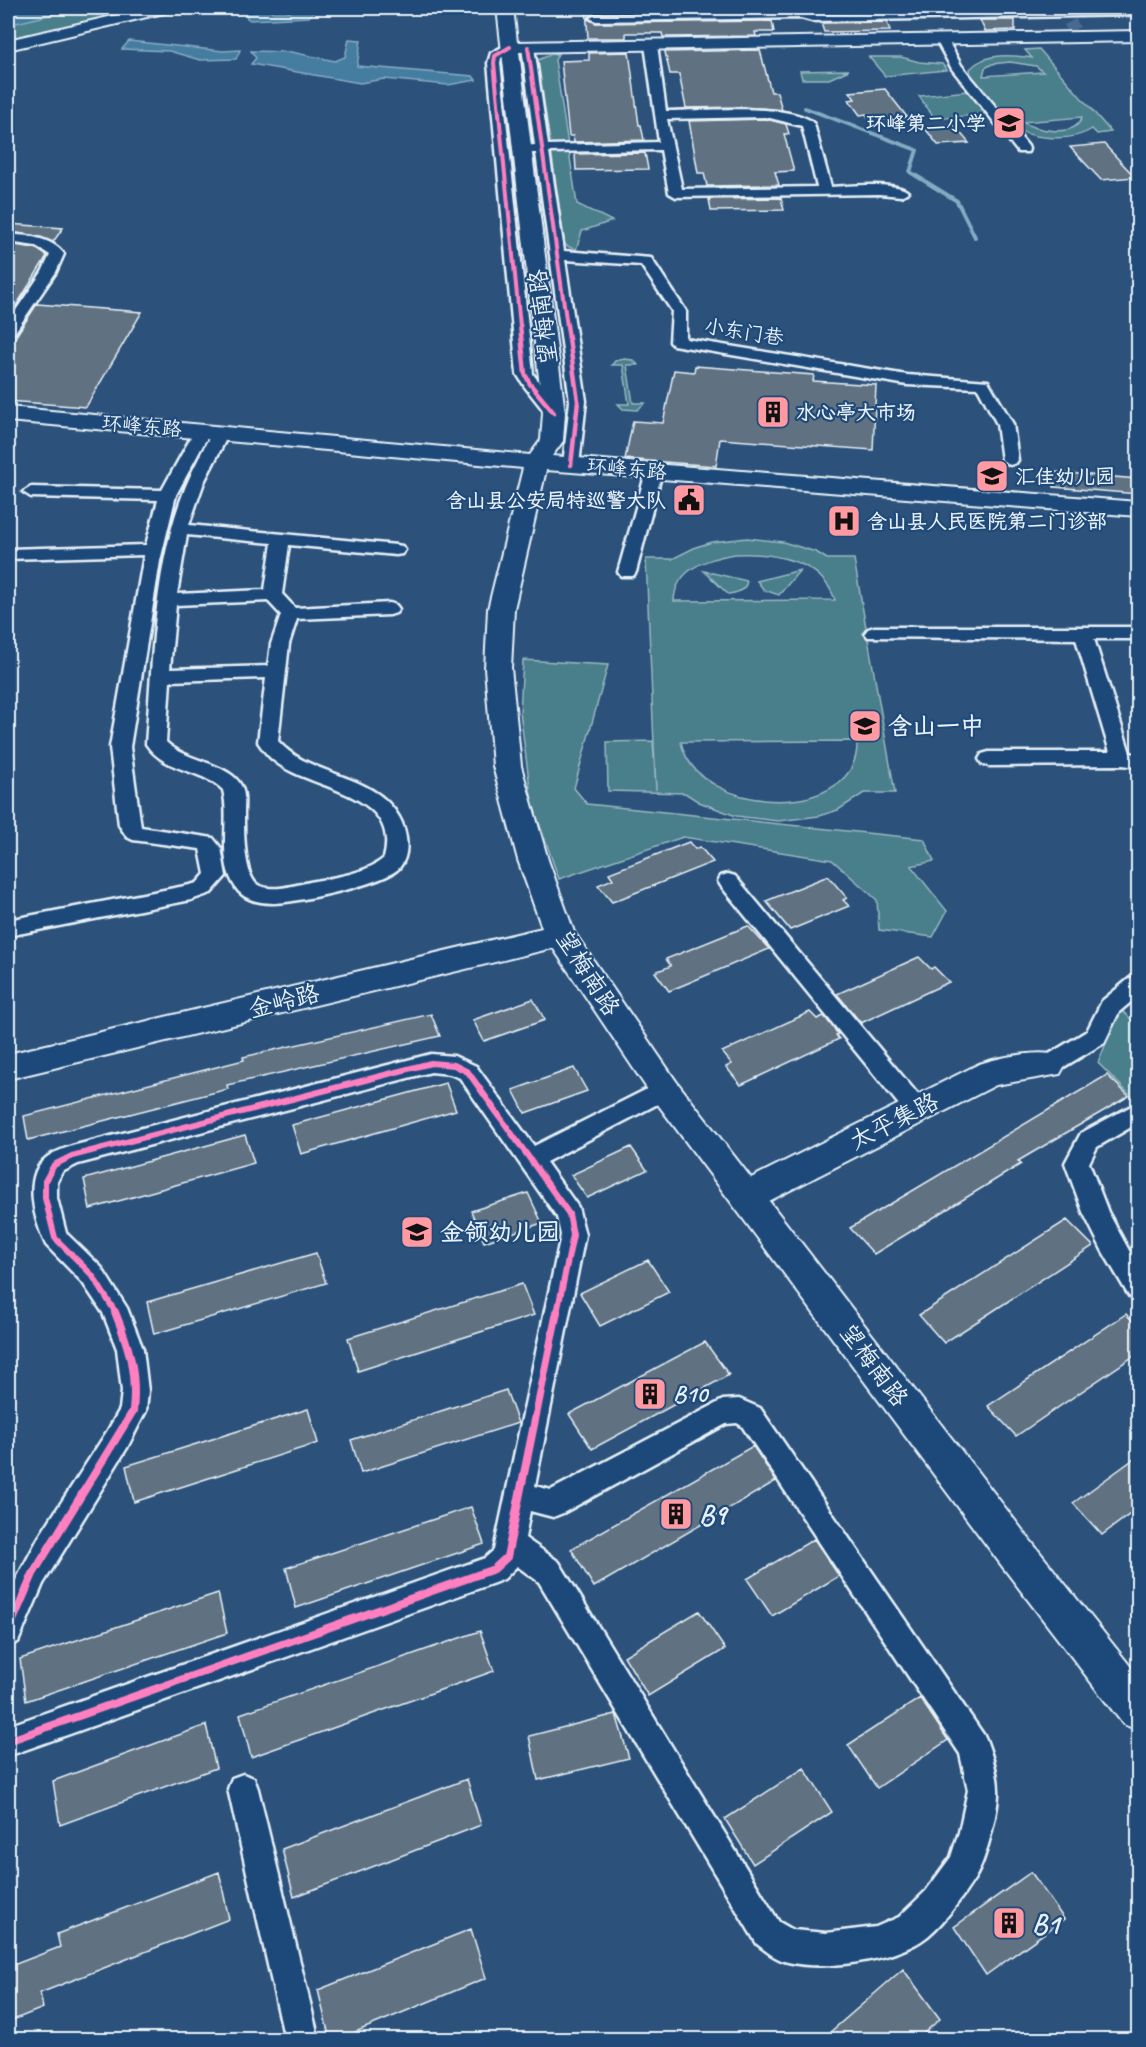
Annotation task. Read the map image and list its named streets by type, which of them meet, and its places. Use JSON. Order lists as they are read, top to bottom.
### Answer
{
  "streets": {
    "main road": [
      "望梅南路",
      "环峰东路",
      "金岭路",
      "太平集路"
    ],
    "street": ["小东门巷"]
  },
  "crossings": [
    ["望梅南路", "环峰东路"],
    ["望梅南路", "金岭路"],
    ["望梅南路", "太平集路"]
  ],
  "places": {
    "school or university": [
      "环峰第二小学",
      "汇佳幼儿园",
      "含山一中",
      "金领幼儿园"
    ],
    "building": [
      "水心亭大市场",
      "B10",
      "B9",
      "B1"
    ],
    "public building": ["含山县公安局特巡警大队"],
    "hospital": ["含山县人民医院第二门诊部"]
  }
}
